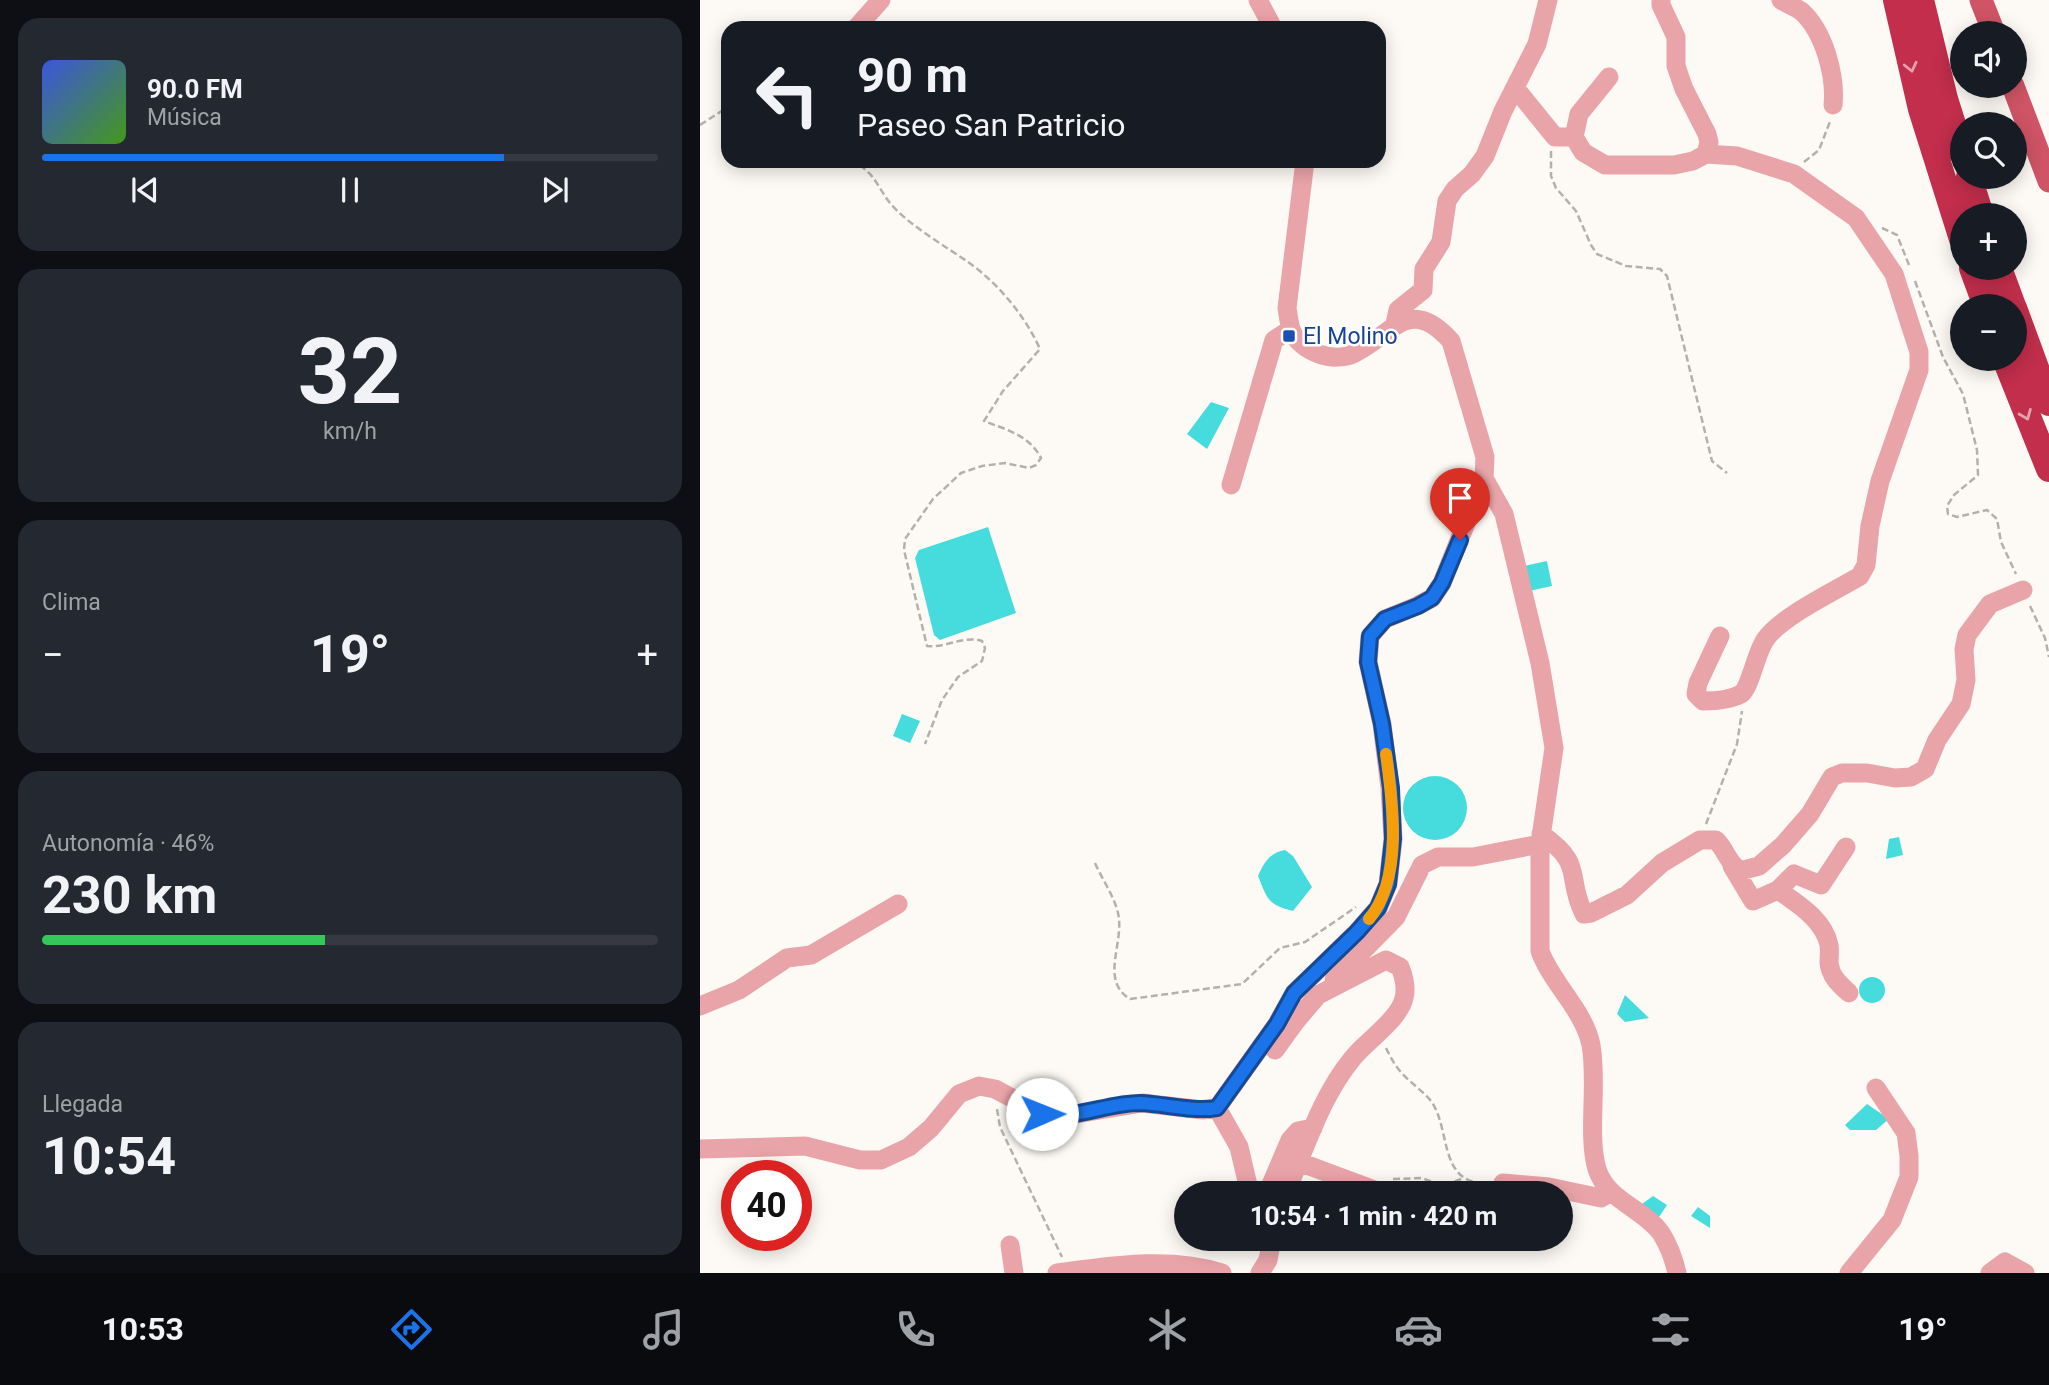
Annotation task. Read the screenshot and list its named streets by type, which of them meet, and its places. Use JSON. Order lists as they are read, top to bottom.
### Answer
{
  "places": {
    "transit": ["El Molino"]
  },
  "page": {
    "map_buttons": ["+", "−"],
    "turn": ["90 m", "Paseo San Patricio"],
    "song": ["90.0 FM", "Música"],
    "tile": [
      ["32", "km/h"],
      "Clima",
      ["Autonomía · 46%", "230 km"],
      ["Llegada", "10:54"]
    ],
    "heat": ["−", "19°", "+"],
    "limit": "40",
    "trip": "10:54 · 1 min · 420 m",
    "tabs": ["10:53", "19°"]
  }
}
